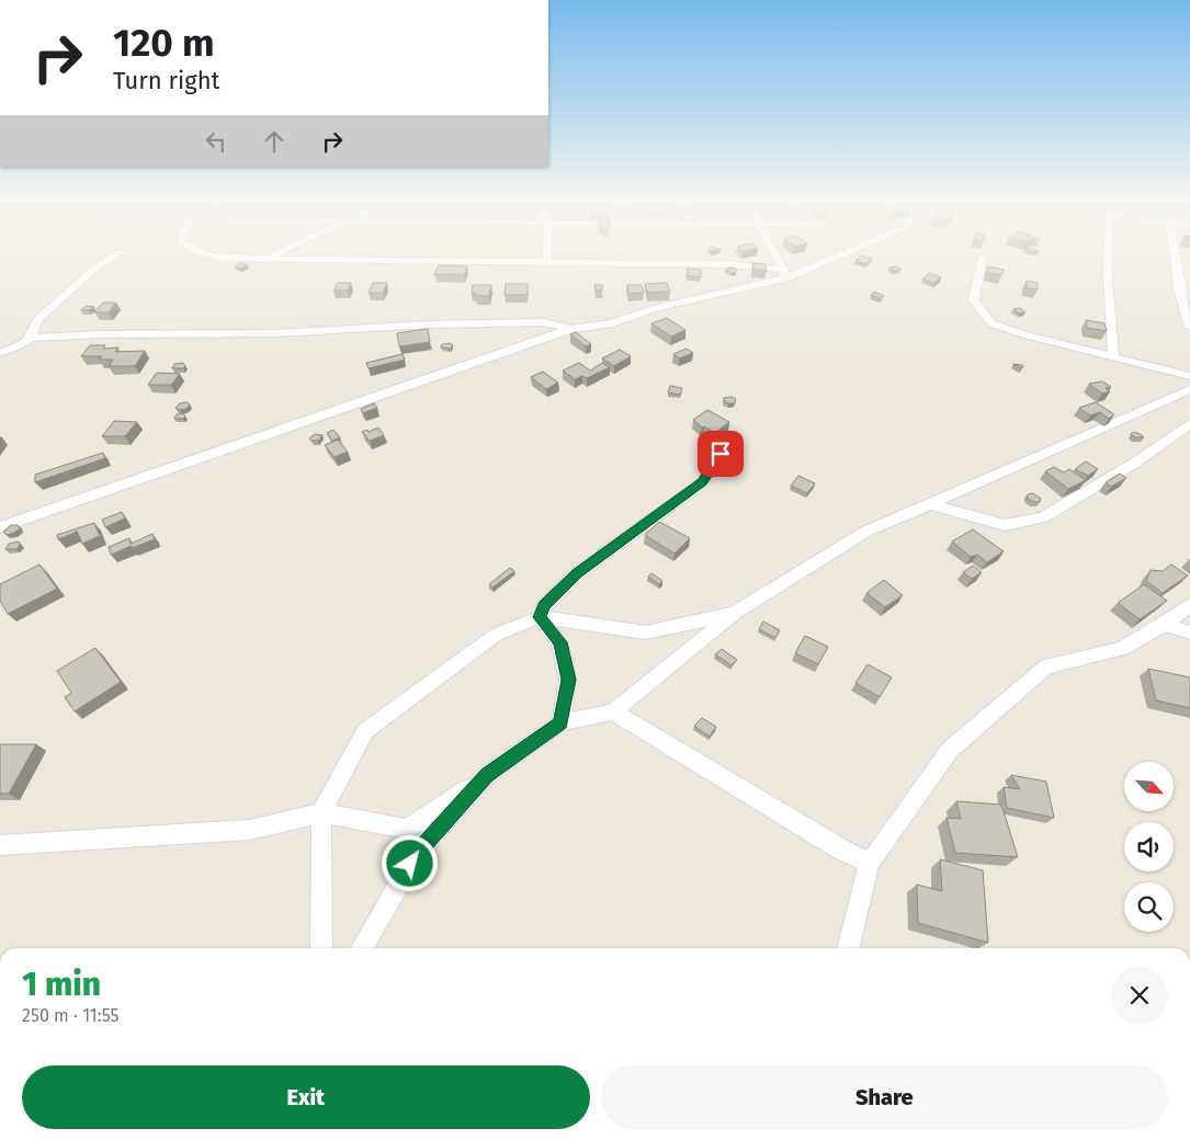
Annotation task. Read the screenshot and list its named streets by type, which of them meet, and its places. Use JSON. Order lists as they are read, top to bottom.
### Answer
{
  "north": "bottom right",
  "page": {
    "turn": ["120 m", "Turn right"],
    "heading": ["1 min", "250 m · 11:55"],
    "buttons": ["Exit", "Share"]
  }
}
